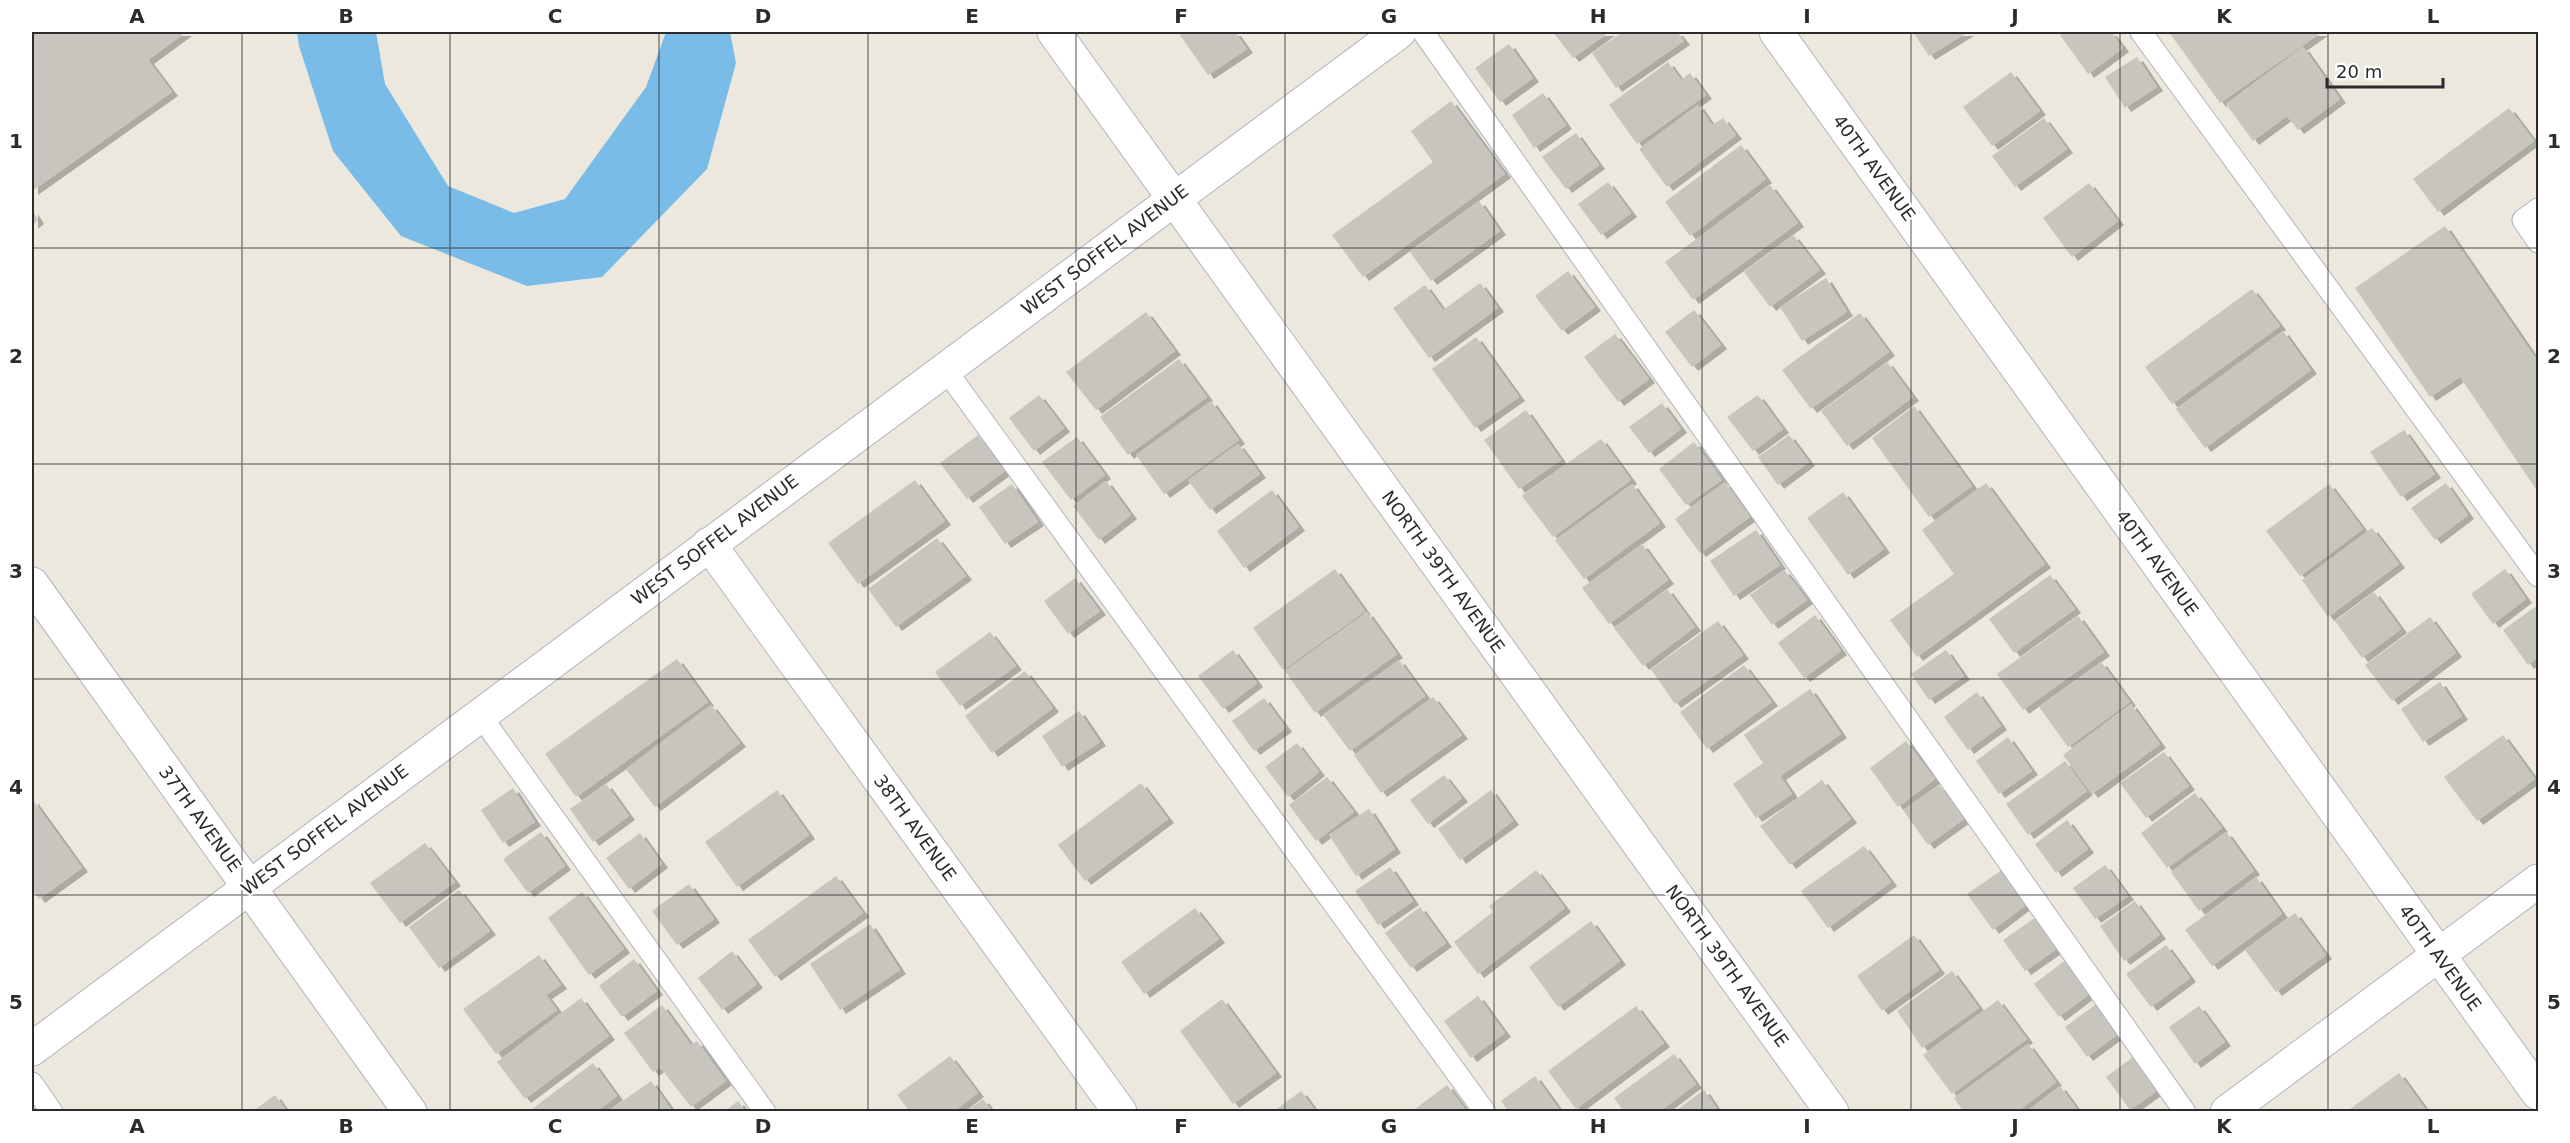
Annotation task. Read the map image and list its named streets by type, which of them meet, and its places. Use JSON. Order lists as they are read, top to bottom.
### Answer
{
  "streets": {
    "street": [
      "40TH AVENUE",
      "WEST SOFFEL AVENUE",
      "NORTH 39TH AVENUE",
      "37TH AVENUE",
      "38TH AVENUE"
    ]
  },
  "crossings": [
    ["WEST SOFFEL AVENUE", "NORTH 39TH AVENUE"],
    ["WEST SOFFEL AVENUE", "37TH AVENUE"],
    ["WEST SOFFEL AVENUE", "38TH AVENUE"]
  ],
  "scale_bar": "20 m",
  "grid": {
    "columns": [
      "A",
      "B",
      "C",
      "D",
      "E",
      "F",
      "G",
      "H",
      "I",
      "J",
      "K",
      "L"
    ],
    "rows": [
      "1",
      "2",
      "3",
      "4",
      "5"
    ]
  }
}
